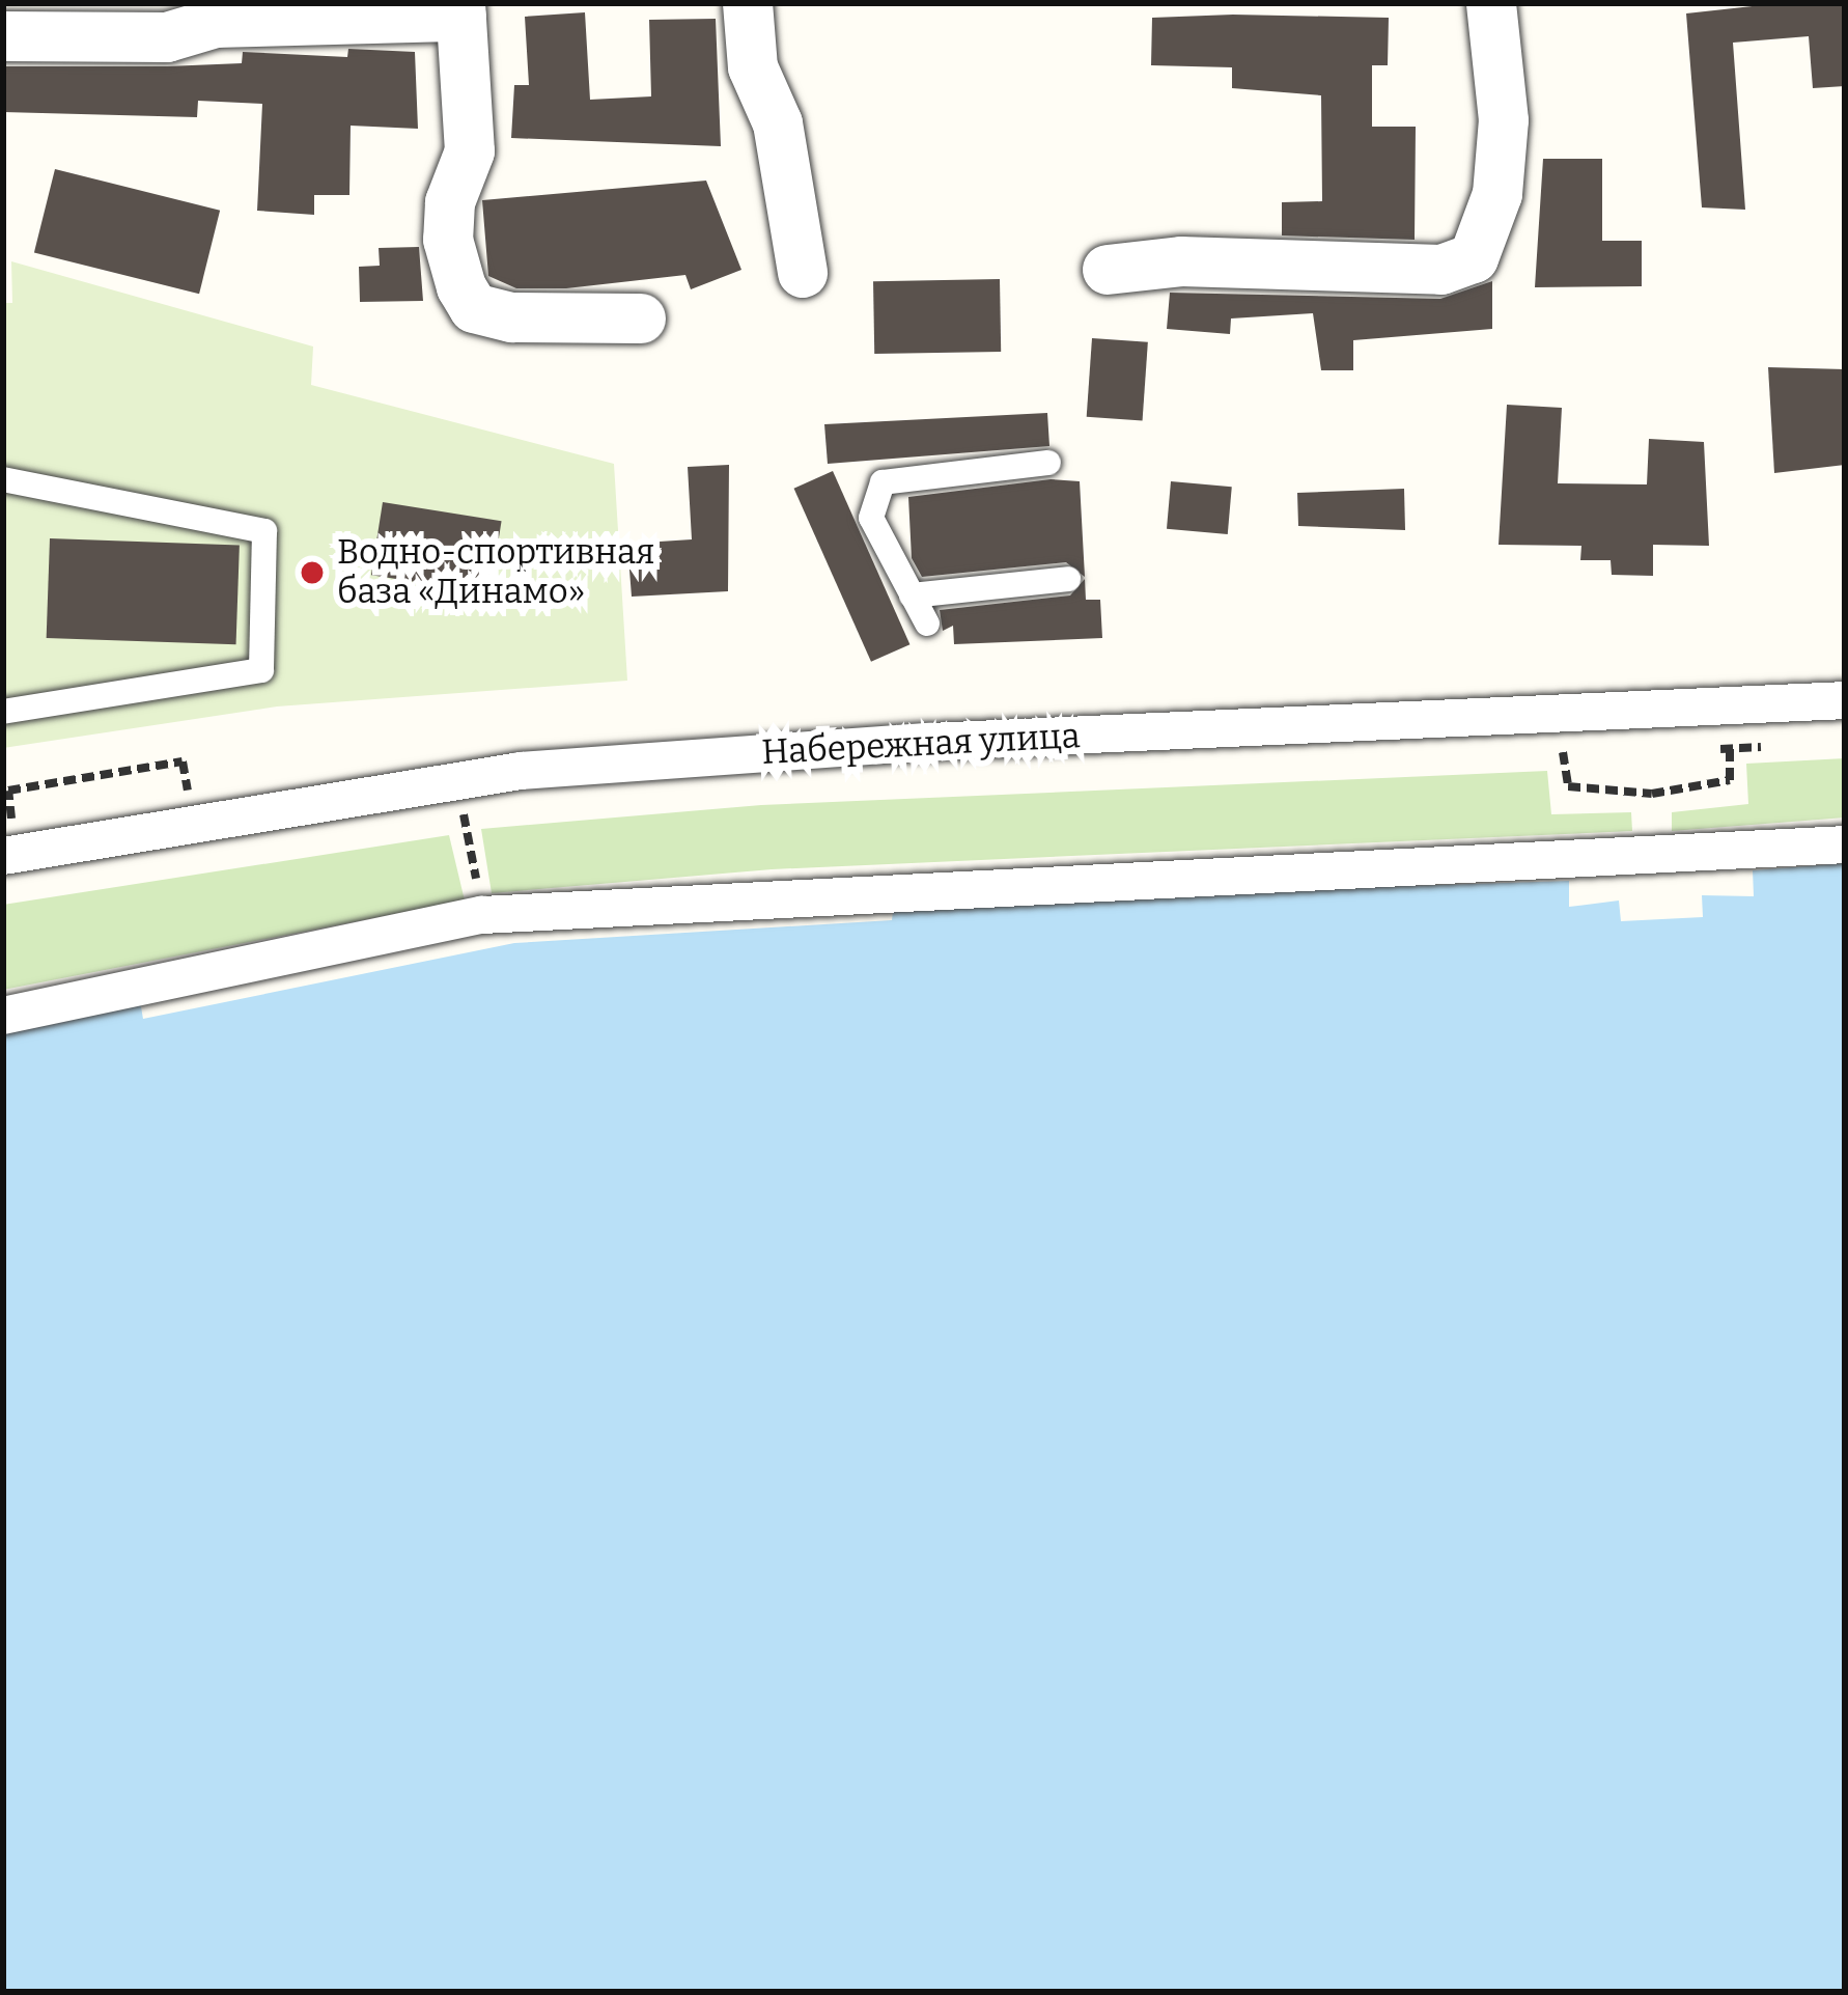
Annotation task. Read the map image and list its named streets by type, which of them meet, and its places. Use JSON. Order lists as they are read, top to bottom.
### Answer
{
  "streets": {
    "street": ["Набережная улица"]
  },
  "places": ["Водно-спортивная база «Динамо»"]
}
